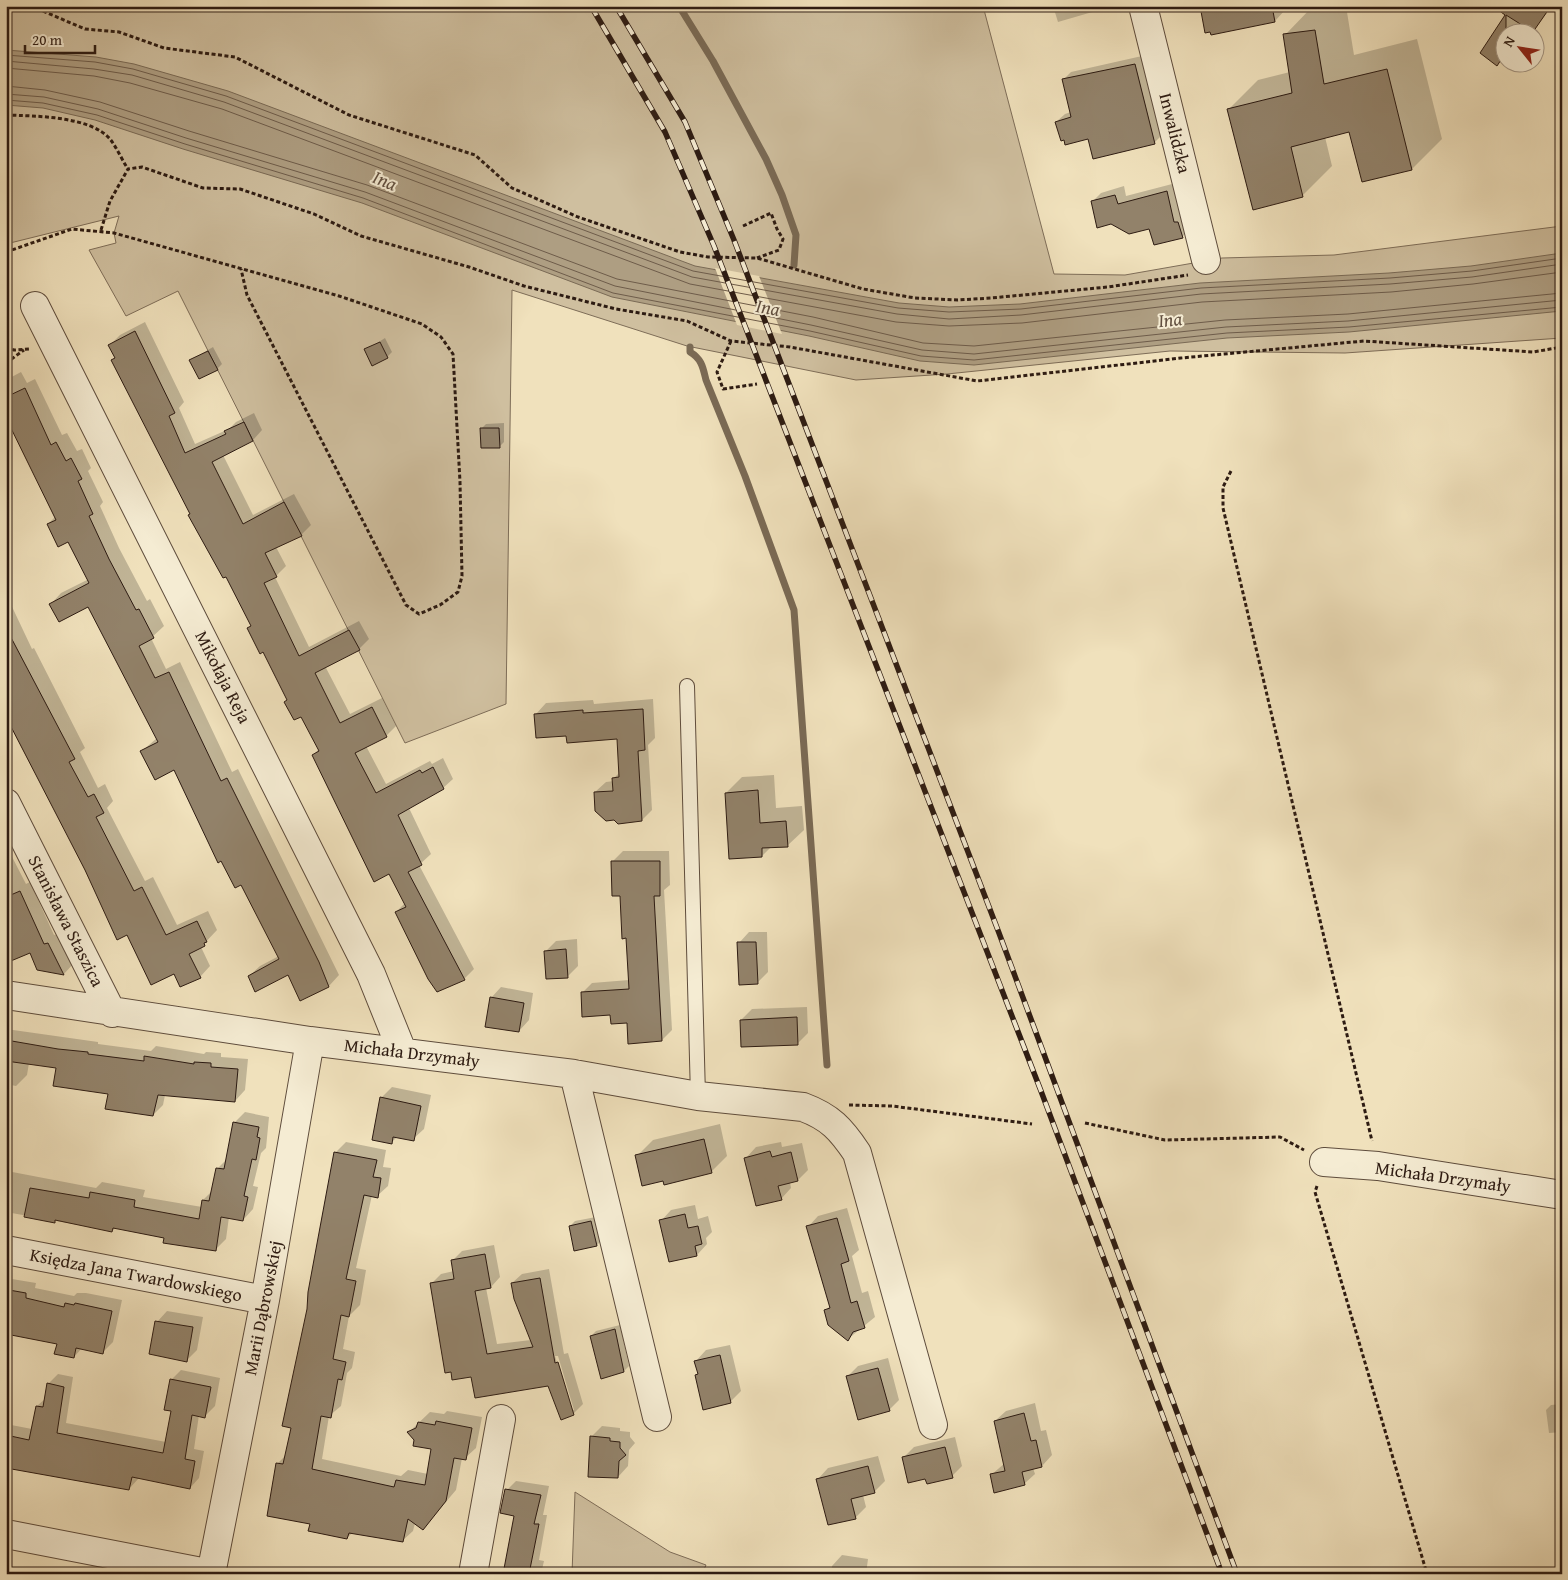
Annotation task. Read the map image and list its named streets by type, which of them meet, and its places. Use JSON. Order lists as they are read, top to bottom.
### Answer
{
  "streets": {
    "street": [
      "Inwalidzka",
      "Mikołaja Reja",
      "Stanisława Staszica",
      "Michała Drzymały",
      "Księdza Jana Twardowskiego",
      "Marii Dąbrowskiej"
    ]
  },
  "crossings": [
    ["Mikołaja Reja", "Michała Drzymały"],
    ["Stanisława Staszica", "Michała Drzymały"],
    ["Michała Drzymały", "Marii Dąbrowskiej"],
    ["Księdza Jana Twardowskiego", "Marii Dąbrowskiej"]
  ],
  "water": ["Ina"],
  "scale_bar": "20 m",
  "north": "top left"
}
